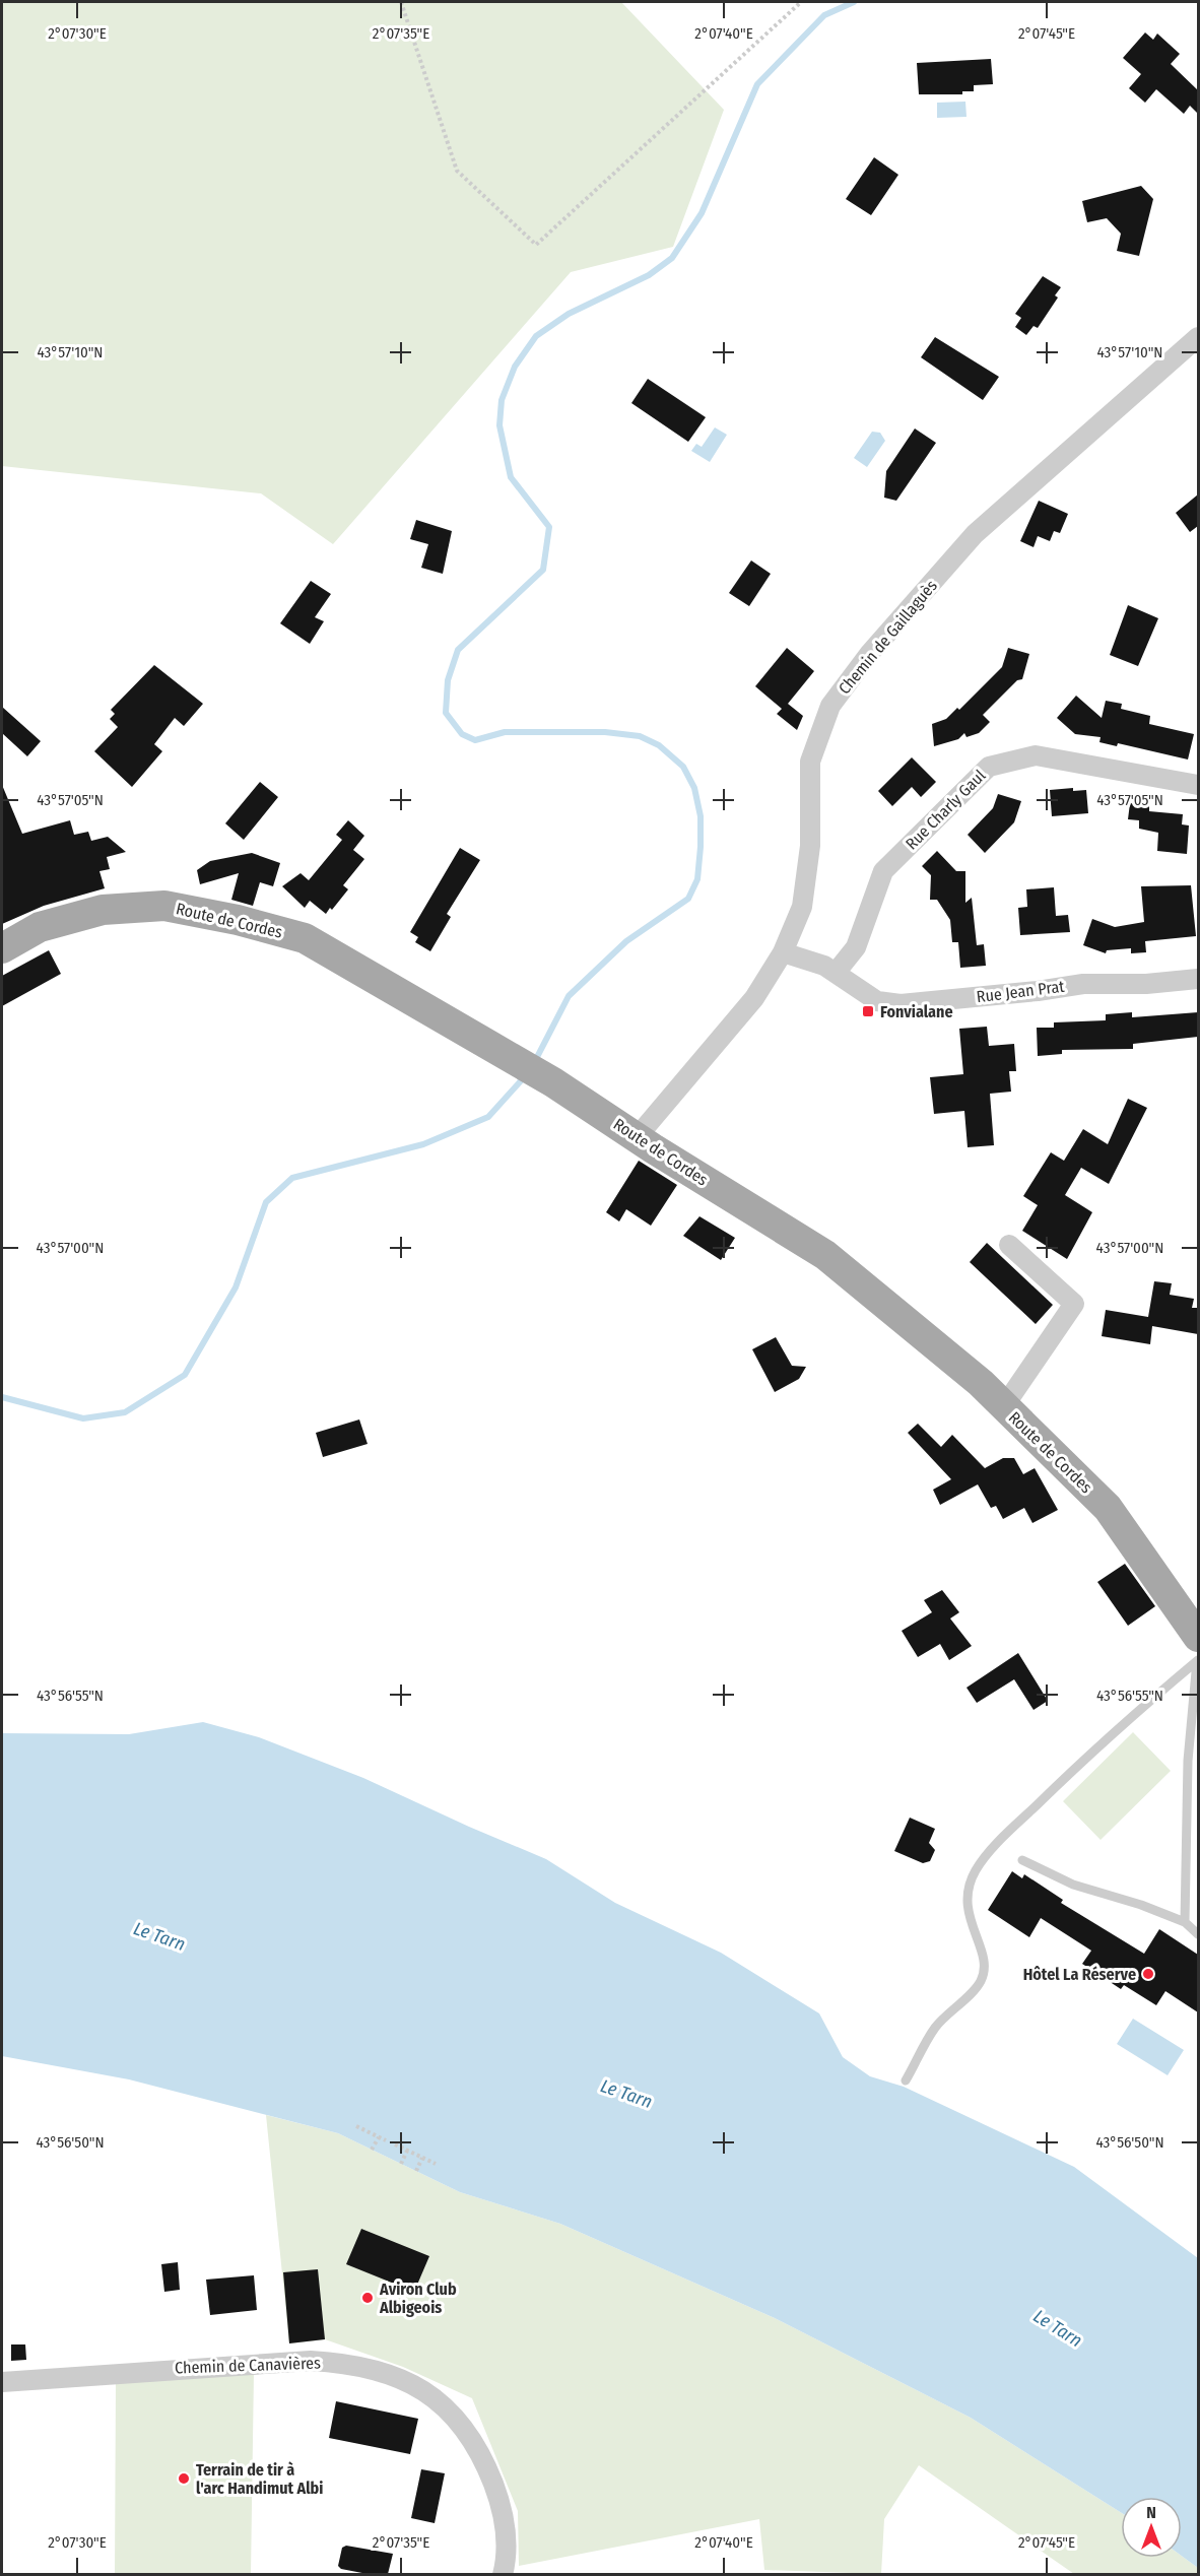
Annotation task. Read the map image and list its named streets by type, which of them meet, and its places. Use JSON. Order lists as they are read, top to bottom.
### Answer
{
  "streets": {
    "main road": ["Route de Cordes"],
    "street": [
      "Chemin de Gaillaguès",
      "Rue Charly Gaul",
      "Rue Jean Prat",
      "Chemin de Canavières"
    ]
  },
  "crossings": [
    ["Chemin de Gaillaguès", "Route de Cordes"],
    ["Chemin de Gaillaguès", "Rue Jean Prat"],
    ["Rue Charly Gaul", "Rue Jean Prat"]
  ],
  "water": ["Le Tarn"],
  "places": {
    "transit": ["Fonvialane"],
    "other": ["Hôtel La Réserve", "Aviron Club Albigeois", "Terrain de tir à l'arc Handimut Albi"]
  },
  "north": "top",
  "coordinates": [
    "2°07'30\"E",
    "2°07'35\"E",
    "2°07'40\"E",
    "2°07'45\"E",
    "43°57'10\"N",
    "43°57'05\"N",
    "43°57'00\"N",
    "43°56'55\"N",
    "43°56'50\"N"
  ]
}
